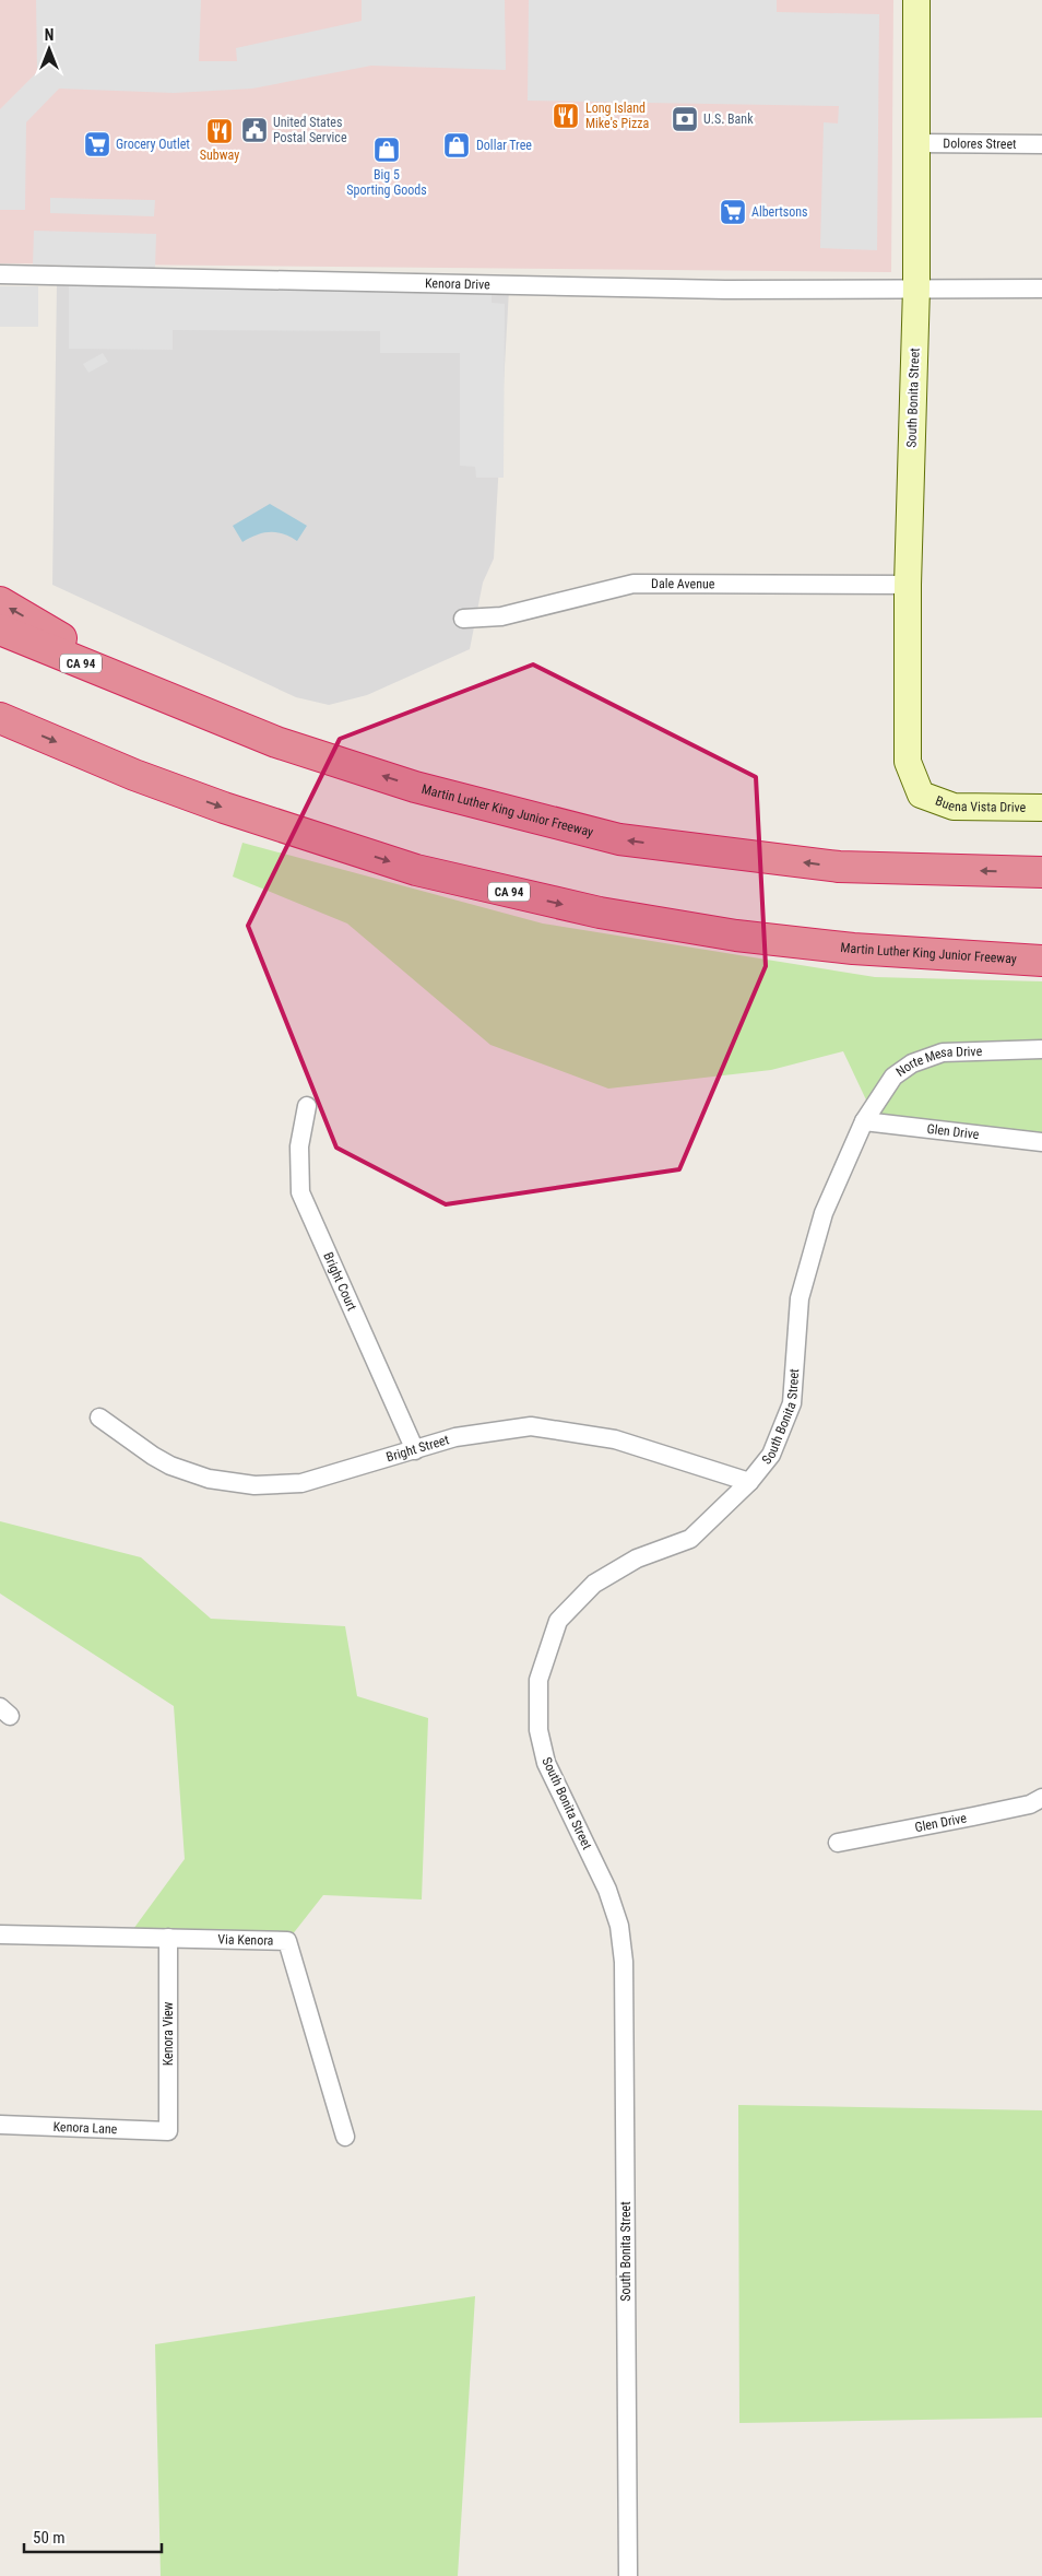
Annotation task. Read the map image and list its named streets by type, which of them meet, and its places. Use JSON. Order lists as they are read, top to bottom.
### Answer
{
  "streets": {
    "highway": ["CA 94", "Martin Luther King Junior Freeway"],
    "street": [
      "Dolores Street",
      "Kenora Drive",
      "South Bonita Street",
      "Dale Avenue",
      "Buena Vista Drive",
      "Norte Mesa Drive",
      "Glen Drive",
      "Bright Court",
      "Bright Street",
      "Via Kenora",
      "Kenora View",
      "Kenora Lane"
    ]
  },
  "crossings": [
    ["Dolores Street", "South Bonita Street"],
    ["Kenora Drive", "South Bonita Street"],
    ["South Bonita Street", "Dale Avenue"],
    ["South Bonita Street", "Buena Vista Drive"],
    ["South Bonita Street", "Norte Mesa Drive"],
    ["South Bonita Street", "Glen Drive"],
    ["South Bonita Street", "Bright Street"],
    ["Norte Mesa Drive", "Glen Drive"],
    ["Bright Court", "Bright Street"],
    ["Via Kenora", "Kenora View"],
    ["Kenora View", "Kenora Lane"]
  ],
  "places": {
    "restaurant": ["Long Island Mike's Pizza", "Subway"],
    "bank": ["U.S. Bank"],
    "public building": ["United States Postal Service"],
    "supermarket": ["Grocery Outlet", "Albertsons"],
    "shop": ["Dollar Tree", "Big 5 Sporting Goods"]
  },
  "scale_bar": "50 m",
  "north": "top"
}
